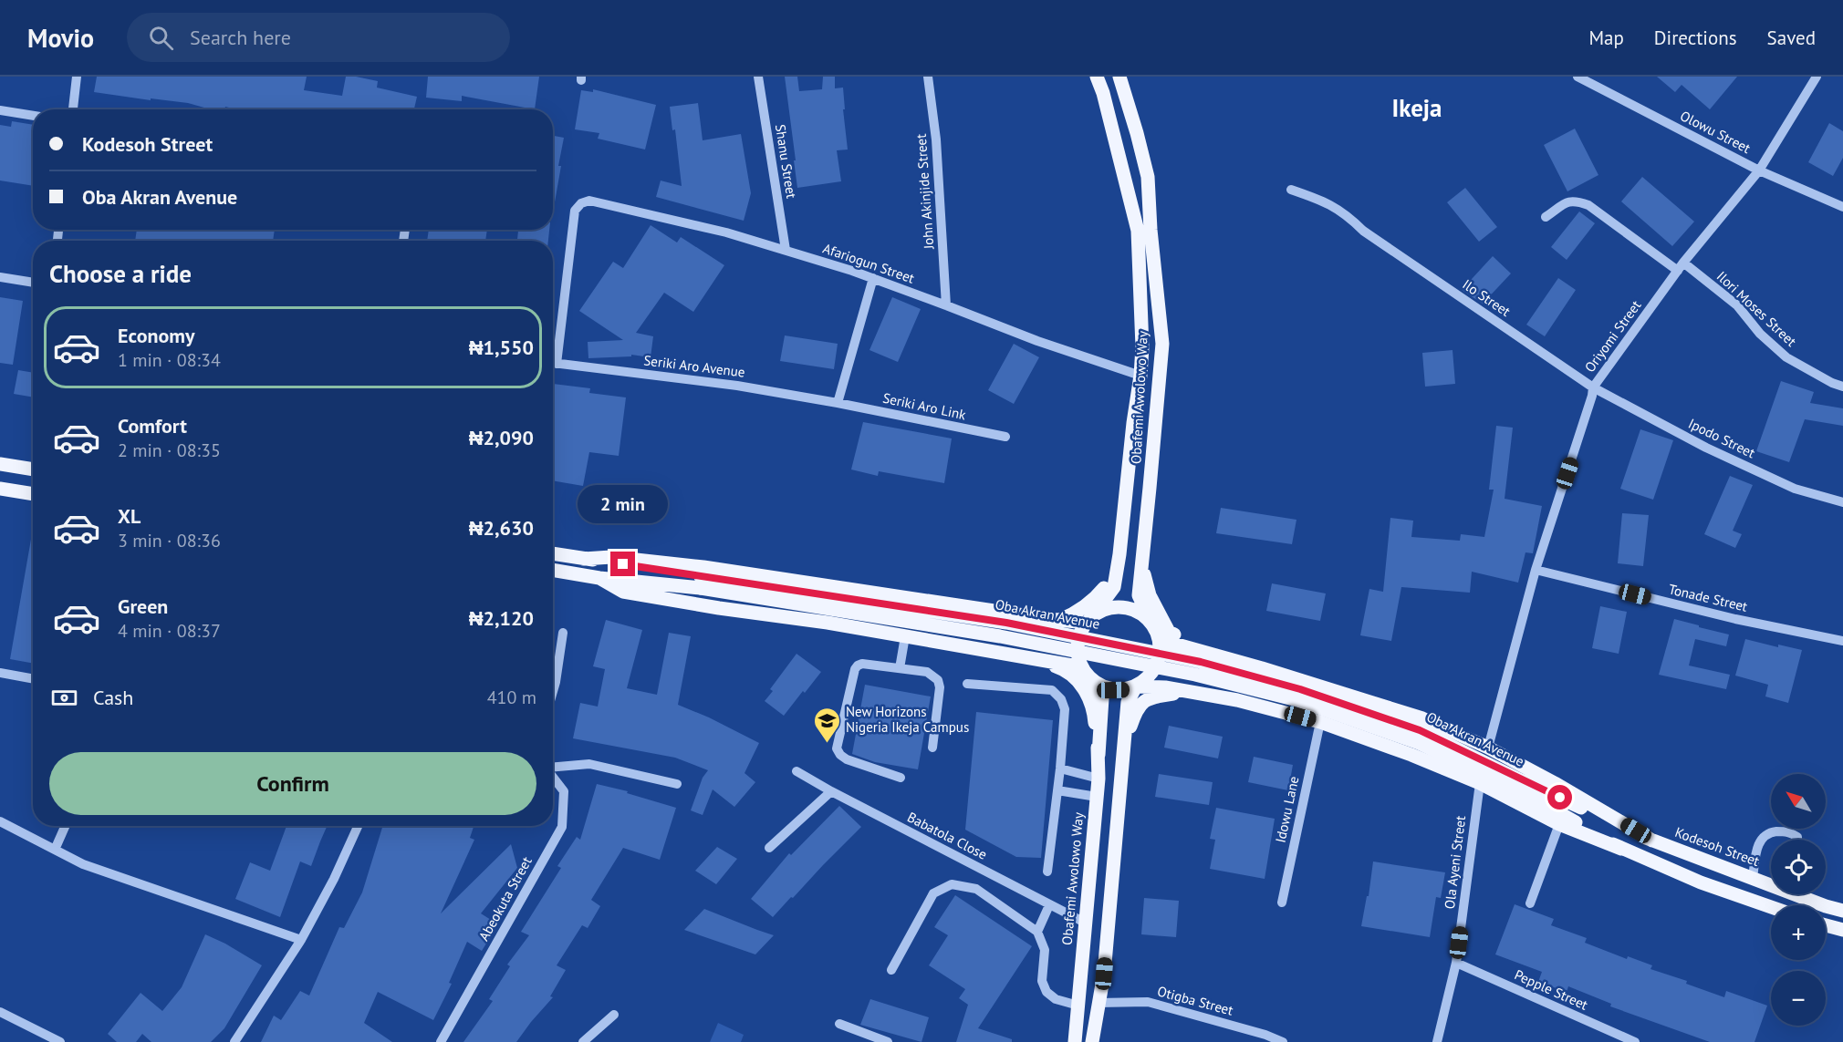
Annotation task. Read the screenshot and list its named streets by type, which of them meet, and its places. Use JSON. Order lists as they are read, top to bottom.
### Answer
{
  "streets": {
    "main road": ["Obafemi Awolowo Way", "Oba Akran Avenue", "Kodesoh Street"],
    "street": [
      "Olowu Street",
      "Shanu Street",
      "John Akinjide Street",
      "Afariogun Street",
      "Ilo Street",
      "Ilori Moses Street",
      "Oriyomi Street",
      "Seriki Aro Avenue",
      "Seriki Aro Link",
      "Ipodo Street",
      "Tonade Street",
      "Idowu Lane",
      "Babatola Close",
      "Ola Ayeni Street",
      "Abeokuta Street",
      "Pepple Street",
      "Otigba Street"
    ]
  },
  "crossings": [
    ["Olowu Street", "Oriyomi Street"],
    ["Shanu Street", "Afariogun Street"],
    ["John Akinjide Street", "Afariogun Street"],
    ["Afariogun Street", "Obafemi Awolowo Way"],
    ["Ilo Street", "Oriyomi Street"],
    ["Ilo Street", "Ipodo Street"],
    ["Ilori Moses Street", "Oriyomi Street"],
    ["Oriyomi Street", "Ipodo Street"],
    ["Oriyomi Street", "Tonade Street"],
    ["Seriki Aro Avenue", "Seriki Aro Link"],
    ["Obafemi Awolowo Way", "Babatola Close"],
    ["Oba Akran Avenue", "Kodesoh Street"],
    ["Ola Ayeni Street", "Pepple Street"]
  ],
  "districts": ["Ikeja"],
  "places": {
    "school or university": ["New Horizons Nigeria Ikeja Campus"]
  },
  "north": "top left",
  "page": {
    "header": "Movio",
    "search": "Search here",
    "nav": ["Map", "Directions", "Saved"],
    "banner": ["Kodesoh Street", "Oba Akran Avenue"],
    "heading": "Choose a ride",
    "list": [
      {
        "name": "Economy",
        "note": "1 min · 08:34",
        "value": "₦1,550"
      },
      {
        "name": "Comfort",
        "note": "2 min · 08:35",
        "value": "₦2,090"
      },
      {
        "name": "XL",
        "note": "3 min · 08:36",
        "value": "₦2,630"
      },
      {
        "name": "Green",
        "note": "4 min · 08:37",
        "value": "₦2,120"
      }
    ],
    "bubble": "2 min",
    "pay": ["Cash", "410 m"],
    "buttons": "Confirm",
    "map_buttons": ["+", "−"]
  }
}
